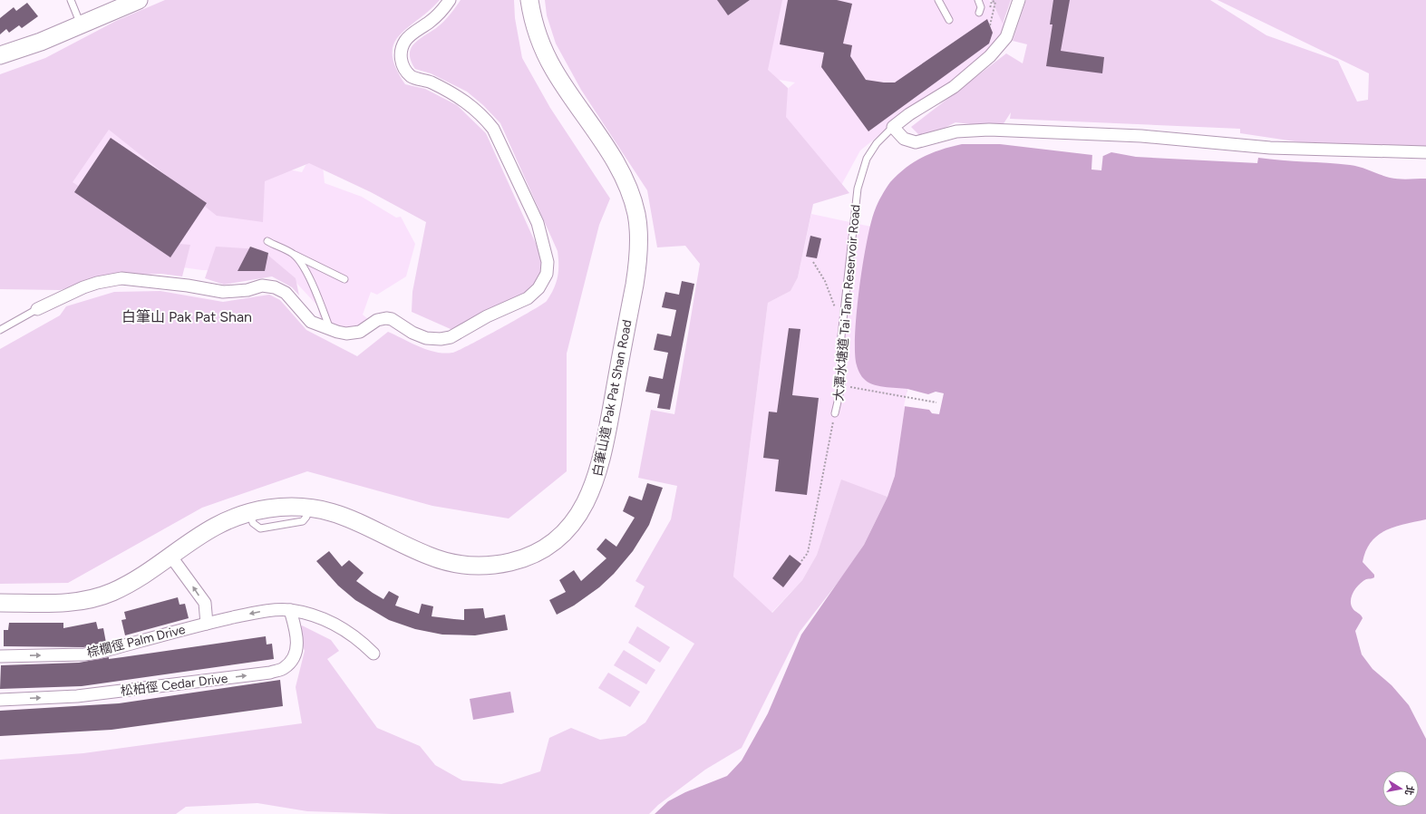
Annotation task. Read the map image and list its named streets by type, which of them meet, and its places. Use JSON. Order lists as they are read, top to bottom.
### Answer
{
  "streets": {
    "street": [
      "大潭水塘道 Tai Tam Reservoir Road",
      "白筆山道 Pak Pat Shan Road",
      "棕櫚徑 Palm Drive",
      "松柏徑 Cedar Drive"
    ]
  },
  "crossings": [
    ["棕櫚徑 Palm Drive", "松柏徑 Cedar Drive"]
  ],
  "one_way": ["松柏徑 Cedar Drive"],
  "districts": ["白筆山 Pak Pat Shan"],
  "north": "right"
}
